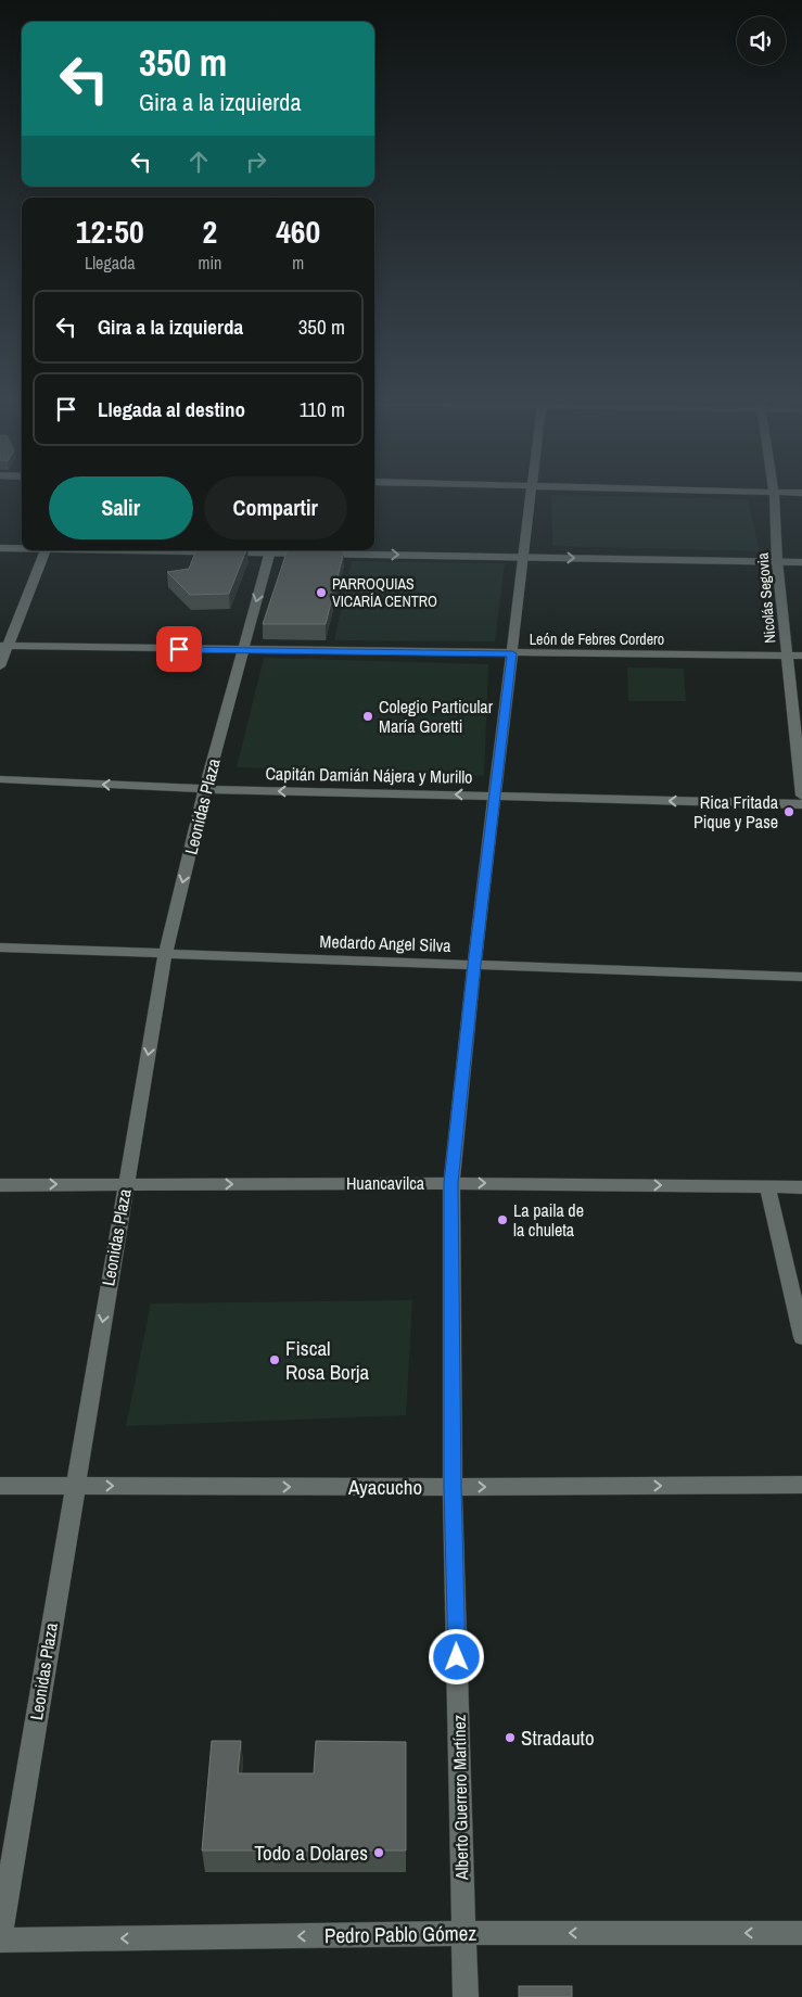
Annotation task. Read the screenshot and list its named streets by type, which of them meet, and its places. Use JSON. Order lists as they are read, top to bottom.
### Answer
{
  "streets": {
    "street": [
      "Nicolás Segovia",
      "León de Febres Cordero",
      "Capitán Damián Nájera y Murillo",
      "Leonidas Plaza",
      "Medardo Angel Silva",
      "Huancavilca",
      "Ayacucho",
      "Alberto Guerrero Martínez",
      "Pedro Pablo Gómez"
    ]
  },
  "crossings": [
    ["Nicolás Segovia", "León de Febres Cordero"],
    ["León de Febres Cordero", "Leonidas Plaza"],
    ["León de Febres Cordero", "Alberto Guerrero Martínez"],
    ["Capitán Damián Nájera y Murillo", "Leonidas Plaza"],
    ["Capitán Damián Nájera y Murillo", "Alberto Guerrero Martínez"],
    ["Leonidas Plaza", "Medardo Angel Silva"],
    ["Leonidas Plaza", "Huancavilca"],
    ["Leonidas Plaza", "Ayacucho"],
    ["Leonidas Plaza", "Pedro Pablo Gómez"],
    ["Medardo Angel Silva", "Alberto Guerrero Martínez"],
    ["Huancavilca", "Alberto Guerrero Martínez"],
    ["Ayacucho", "Alberto Guerrero Martínez"],
    ["Alberto Guerrero Martínez", "Pedro Pablo Gómez"]
  ],
  "one_way": [
    "Capitán Damián Nájera y Murillo",
    "Leonidas Plaza",
    "Huancavilca",
    "Ayacucho",
    "Pedro Pablo Gómez"
  ],
  "places": [
    "PARROQUIAS VICARÍA CENTRO",
    "Colegio Particular María Goretti",
    "Rica Fritada Pique y Pase",
    "La paila de la chuleta",
    "Fiscal Rosa Borja",
    "Stradauto",
    "Todo a Dolares"
  ],
  "page": {
    "turn": ["350 m", "Gira a la izquierda"],
    "eta": [
      "12:50",
      "Llegada",
      "2",
      "min",
      "460",
      "m"
    ],
    "list": [
      {
        "name": "Gira a la izquierda",
        "value": "350 m"
      },
      {
        "name": "Llegada al destino",
        "value": "110 m"
      }
    ],
    "buttons": ["Salir", "Compartir"]
  }
}
